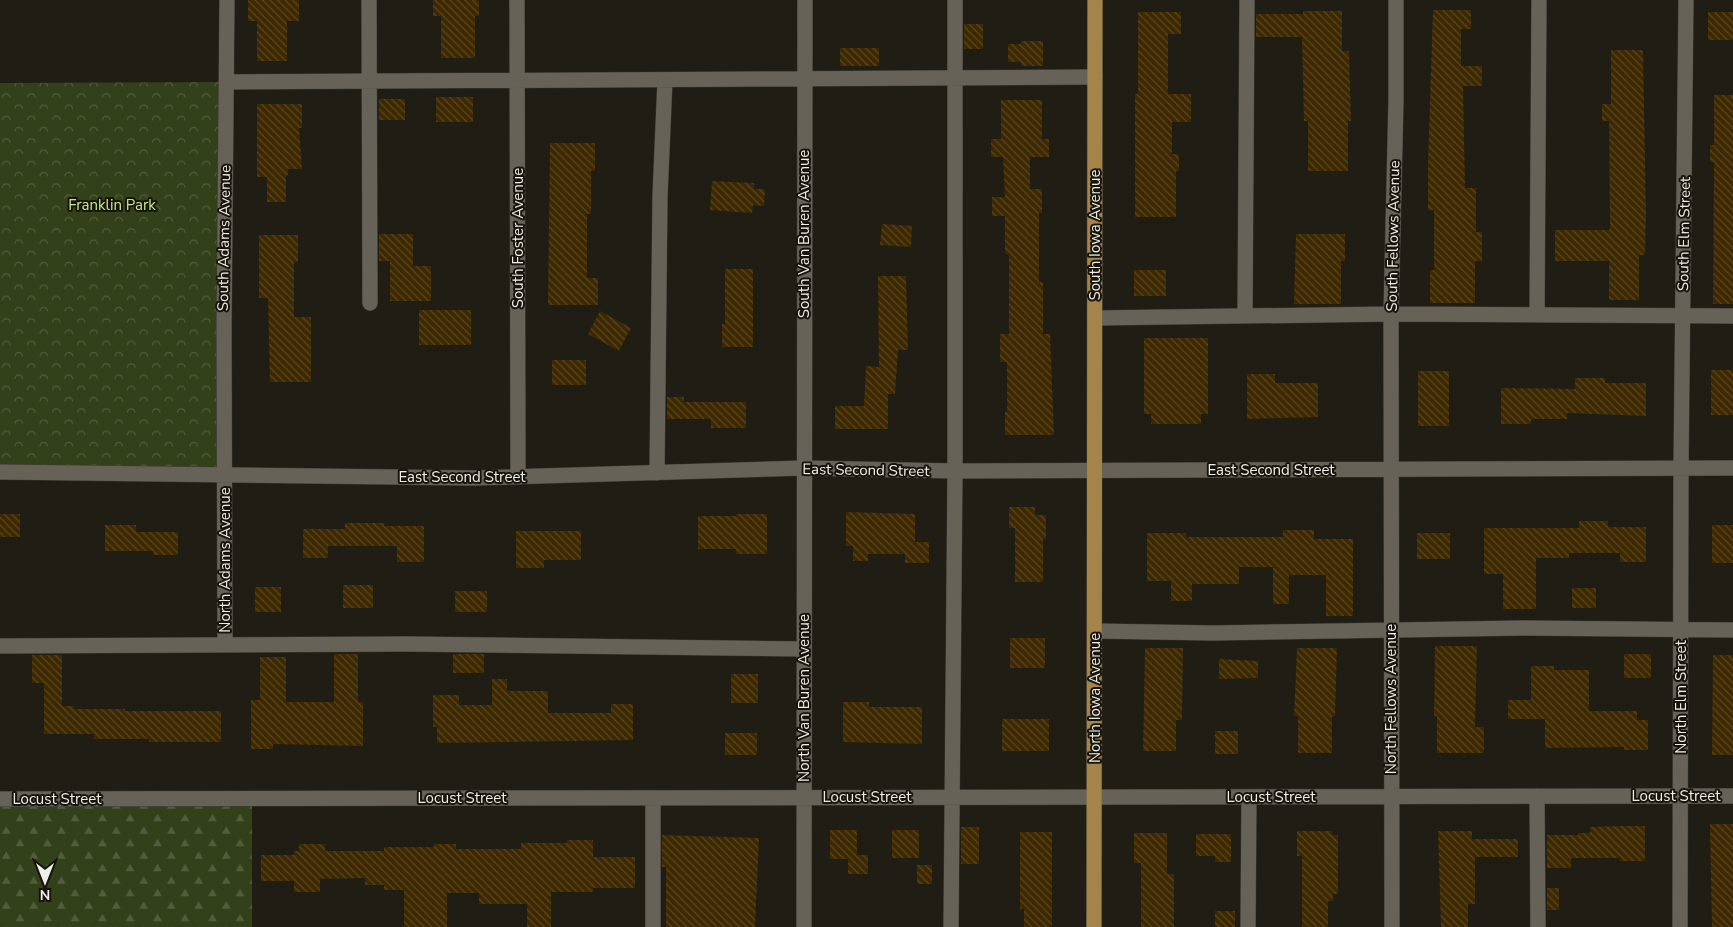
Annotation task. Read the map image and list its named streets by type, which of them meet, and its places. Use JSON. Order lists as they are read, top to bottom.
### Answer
{
  "streets": {
    "main road": ["South Iowa Avenue", "North Iowa Avenue"],
    "street": [
      "South Van Buren Avenue",
      "South Elm Street",
      "South Fellows Avenue",
      "South Adams Avenue",
      "South Foster Avenue",
      "East Second Street",
      "North Adams Avenue",
      "North Elm Street",
      "North Van Buren Avenue",
      "North Fellows Avenue",
      "Locust Street"
    ]
  },
  "crossings": [
    ["South Van Buren Avenue", "East Second Street"],
    ["South Van Buren Avenue", "North Van Buren Avenue"],
    ["South Elm Street", "East Second Street"],
    ["South Elm Street", "North Elm Street"],
    ["South Iowa Avenue", "East Second Street"],
    ["South Iowa Avenue", "North Iowa Avenue"],
    ["South Fellows Avenue", "East Second Street"],
    ["South Fellows Avenue", "North Fellows Avenue"],
    ["South Adams Avenue", "East Second Street"],
    ["South Adams Avenue", "North Adams Avenue"],
    ["South Foster Avenue", "East Second Street"],
    ["East Second Street", "North Adams Avenue"],
    ["East Second Street", "North Elm Street"],
    ["East Second Street", "North Van Buren Avenue"],
    ["East Second Street", "North Iowa Avenue"],
    ["East Second Street", "North Fellows Avenue"],
    ["North Elm Street", "Locust Street"],
    ["North Van Buren Avenue", "Locust Street"],
    ["North Iowa Avenue", "Locust Street"],
    ["North Fellows Avenue", "Locust Street"]
  ],
  "parks": ["Franklin Park"],
  "north": "bottom"
}
